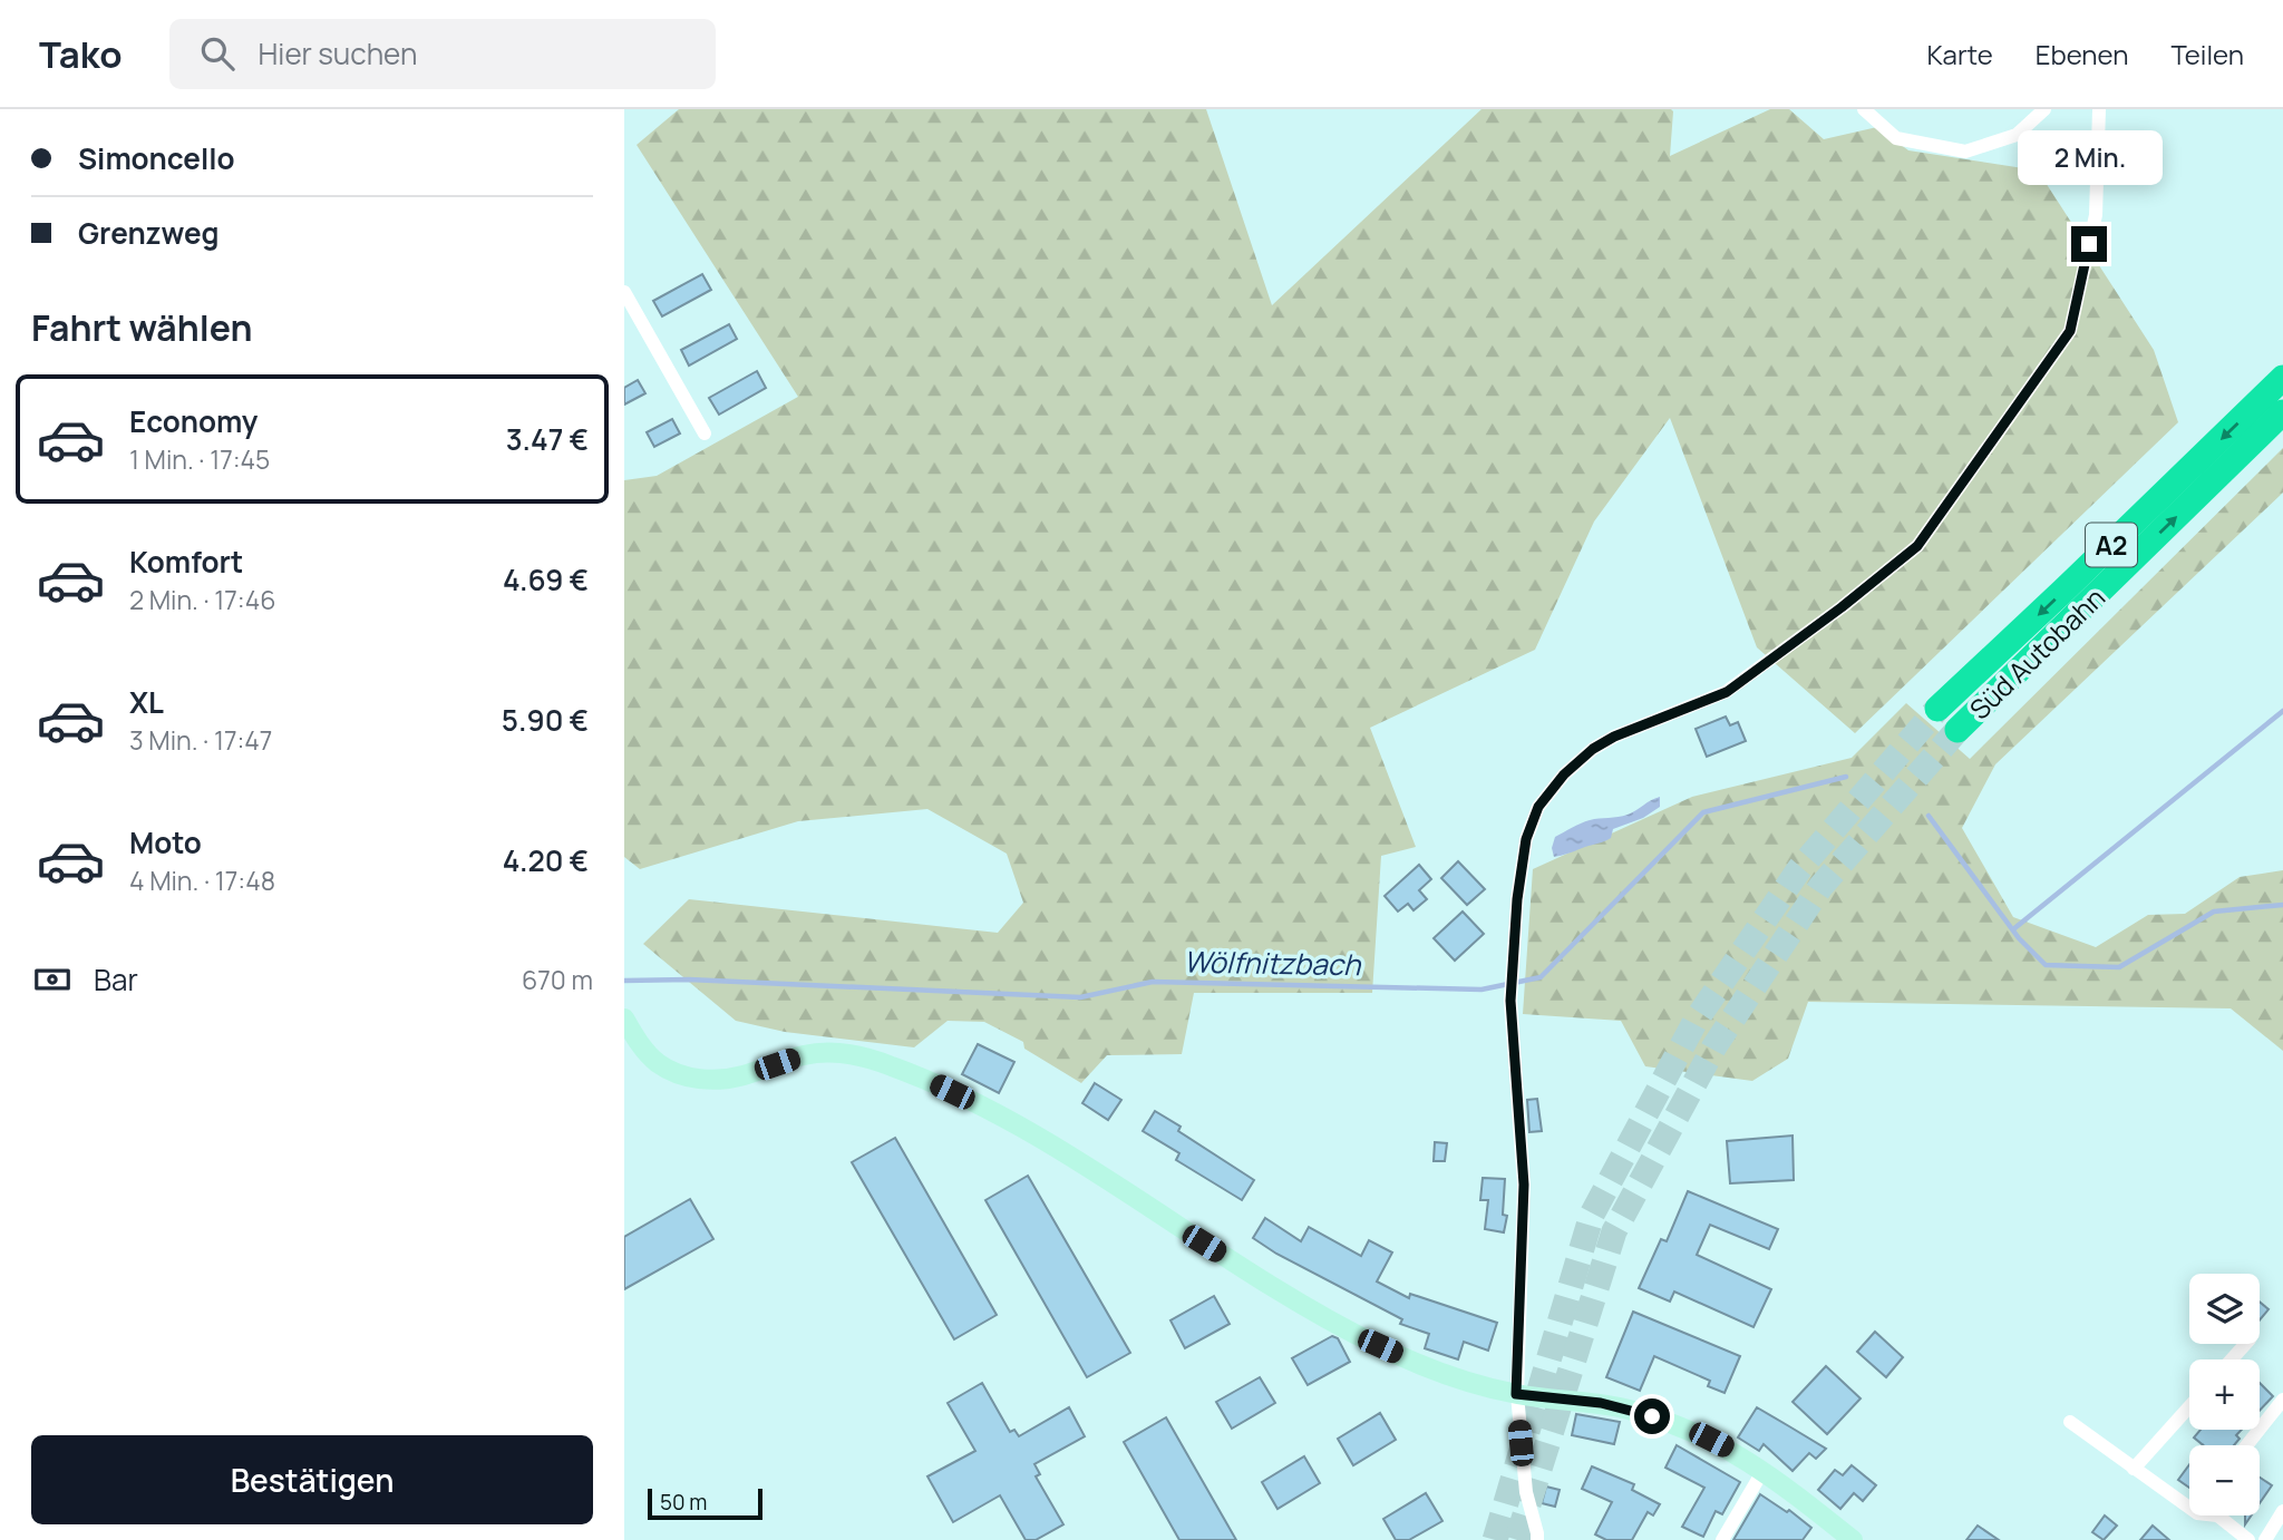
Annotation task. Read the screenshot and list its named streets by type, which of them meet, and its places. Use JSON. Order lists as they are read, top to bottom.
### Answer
{
  "streets": {
    "highway": ["A2", "Süd Autobahn"]
  },
  "water": ["Wölfnitzbach"],
  "scale_bar": "50 m",
  "page": {
    "header": "Tako",
    "search": "Hier suchen",
    "nav": ["Karte", "Ebenen", "Teilen"],
    "banner": ["Simoncello", "Grenzweg"],
    "bubble": "2 Min.",
    "heading": "Fahrt wählen",
    "list": [
      {
        "name": "Economy",
        "note": "1 Min. · 17:45",
        "value": "3.47 €"
      },
      {
        "name": "Komfort",
        "note": "2 Min. · 17:46",
        "value": "4.69 €"
      },
      {
        "name": "XL",
        "note": "3 Min. · 17:47",
        "value": "5.90 €"
      },
      {
        "name": "Moto",
        "note": "4 Min. · 17:48",
        "value": "4.20 €"
      }
    ],
    "pay": ["Bar", "670 m"],
    "map_buttons": ["+", "−"],
    "buttons": "Bestätigen",
    "scale": "50 m"
  }
}
